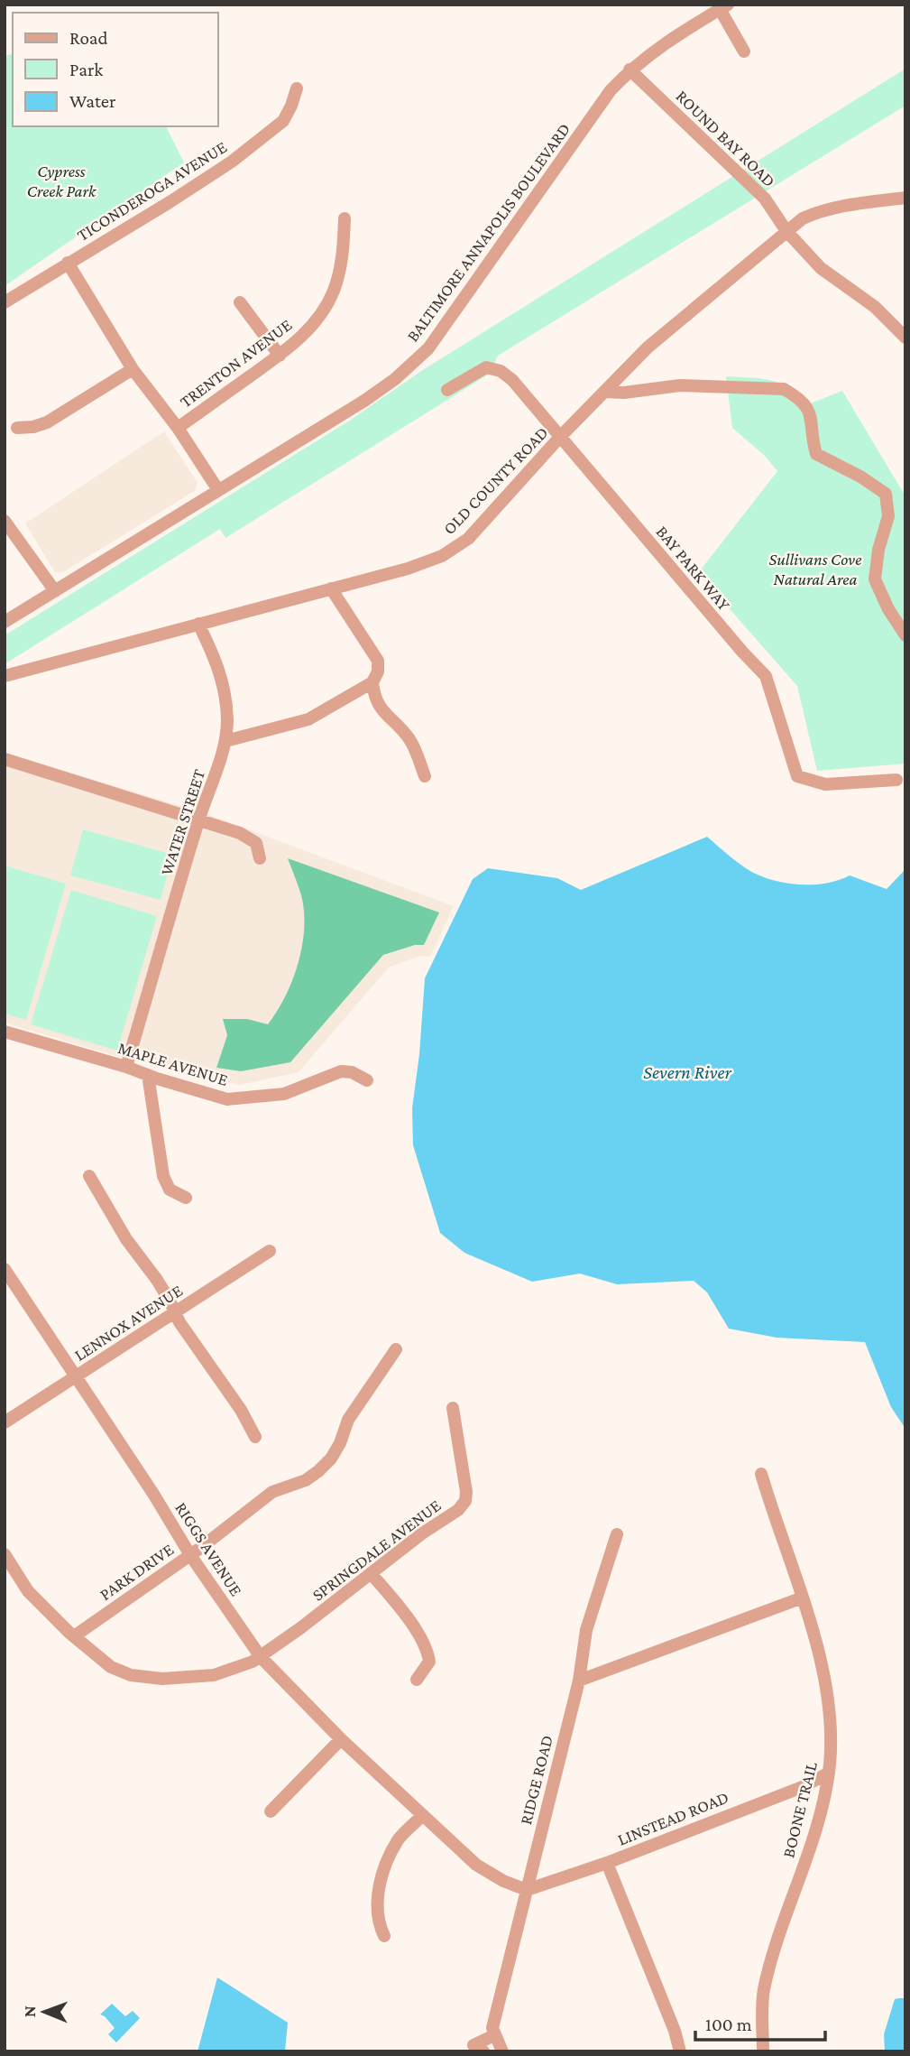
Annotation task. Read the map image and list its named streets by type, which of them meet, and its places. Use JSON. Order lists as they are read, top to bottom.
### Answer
{
  "streets": {
    "street": [
      "ROUND BAY ROAD",
      "TICONDEROGA AVENUE",
      "BALTIMORE ANNAPOLIS BOULEVARD",
      "TRENTON AVENUE",
      "OLD COUNTY ROAD",
      "BAY PARK WAY",
      "WATER STREET",
      "MAPLE AVENUE",
      "LENNOX AVENUE",
      "RIGGS AVENUE",
      "SPRINGDALE AVENUE",
      "PARK DRIVE",
      "RIDGE ROAD",
      "BOONE TRAIL",
      "LINSTEAD ROAD"
    ]
  },
  "crossings": [
    ["ROUND BAY ROAD", "BALTIMORE ANNAPOLIS BOULEVARD"],
    ["ROUND BAY ROAD", "OLD COUNTY ROAD"],
    ["OLD COUNTY ROAD", "BAY PARK WAY"],
    ["OLD COUNTY ROAD", "WATER STREET"],
    ["WATER STREET", "MAPLE AVENUE"],
    ["LENNOX AVENUE", "RIGGS AVENUE"],
    ["RIGGS AVENUE", "SPRINGDALE AVENUE"],
    ["RIGGS AVENUE", "PARK DRIVE"],
    ["RIGGS AVENUE", "RIDGE ROAD"],
    ["RIGGS AVENUE", "LINSTEAD ROAD"],
    ["SPRINGDALE AVENUE", "PARK DRIVE"],
    ["RIDGE ROAD", "LINSTEAD ROAD"],
    ["BOONE TRAIL", "LINSTEAD ROAD"]
  ],
  "water": ["Severn River"],
  "parks": ["Cypress Creek Park", "Sullivans Cove Natural Area"],
  "legend": ["Road", "Park", "Water"],
  "scale_bar": "100 m",
  "north": "left"
}
